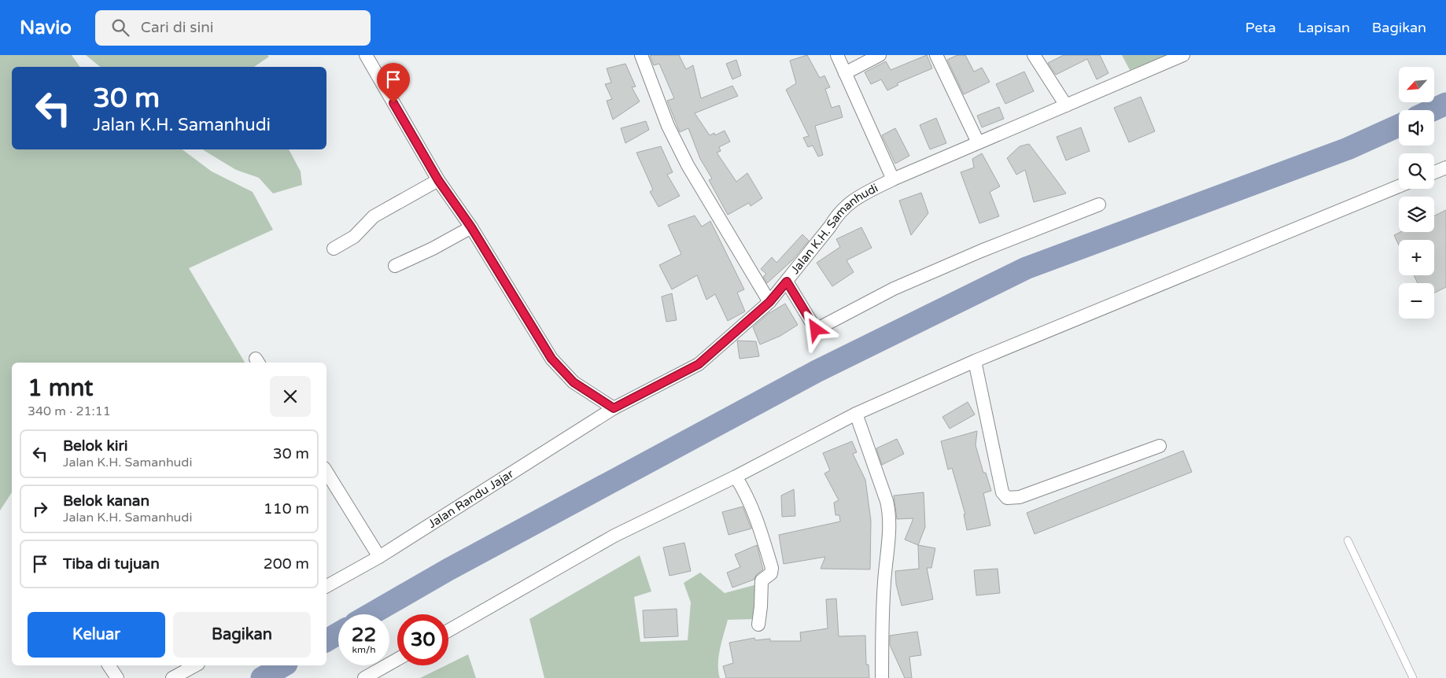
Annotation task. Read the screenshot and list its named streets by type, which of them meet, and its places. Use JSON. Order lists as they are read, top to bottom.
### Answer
{
  "streets": {
    "street": ["Jalan K.H. Samanhudi", "Jalan Randu Jajar"]
  },
  "crossings": [
    ["Jalan K.H. Samanhudi", "Jalan Randu Jajar"]
  ],
  "north": "bottom left",
  "page": {
    "header": "Navio",
    "search": "Cari di sini",
    "nav": ["Peta", "Lapisan", "Bagikan"],
    "map_buttons": ["+", "−"],
    "turn": ["30 m", "Jalan K.H. Samanhudi"],
    "heading": ["1 mnt", "340 m · 21:11"],
    "list": [
      {
        "name": "Belok kiri",
        "note": "Jalan K.H. Samanhudi",
        "value": "30 m"
      },
      {
        "name": "Belok kanan",
        "note": "Jalan K.H. Samanhudi",
        "value": "110 m"
      },
      {
        "name": "Tiba di tujuan",
        "value": "200 m"
      }
    ],
    "buttons": ["Keluar", "Bagikan"],
    "speed": "22 km/h",
    "limit": "30"
  }
}
